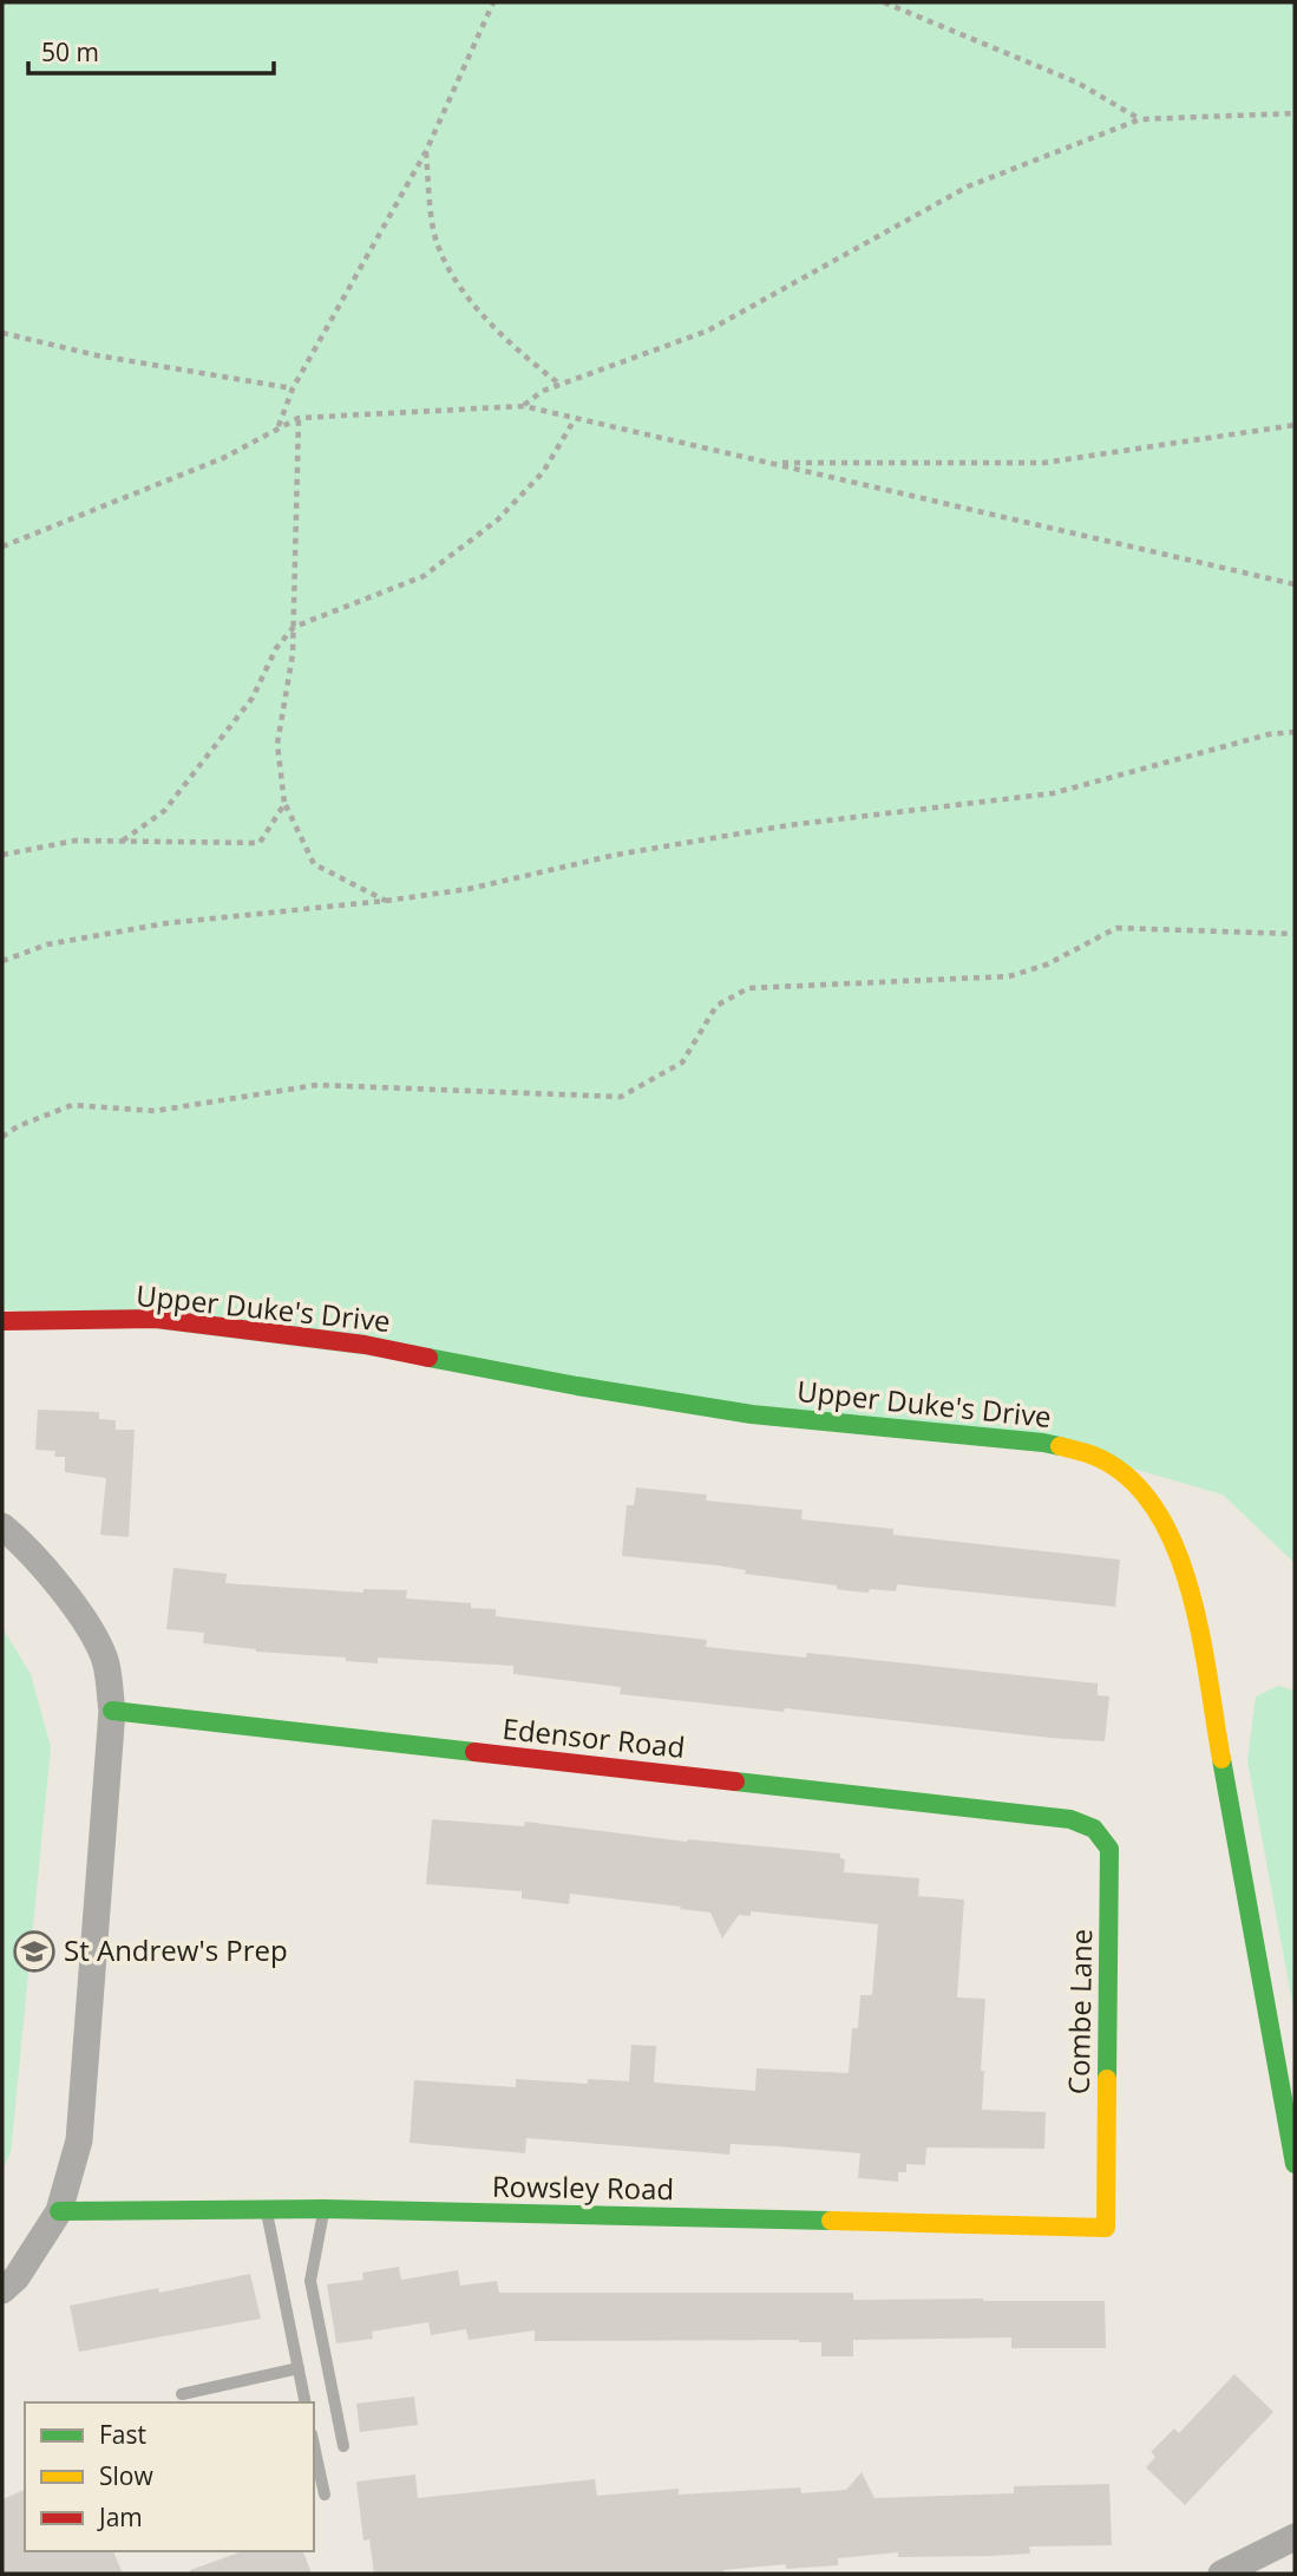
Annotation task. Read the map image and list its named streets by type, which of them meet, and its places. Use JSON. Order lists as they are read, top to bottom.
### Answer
{
  "streets": {
    "street": [
      "Upper Duke's Drive",
      "Edensor Road",
      "Combe Lane",
      "Rowsley Road"
    ]
  },
  "crossings": [
    ["Edensor Road", "Combe Lane"],
    ["Combe Lane", "Rowsley Road"]
  ],
  "places": {
    "school or university": ["St Andrew's Prep"]
  },
  "legend": ["Fast", "Slow", "Jam"],
  "scale_bar": "50 m"
}
